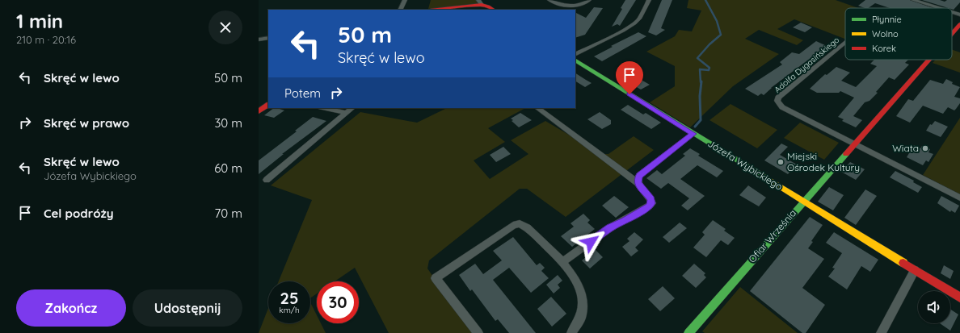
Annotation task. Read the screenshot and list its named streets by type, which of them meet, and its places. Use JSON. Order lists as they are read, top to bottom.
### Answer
{
  "streets": {
    "street": ["Adolfa Dygasińskiego", "Józefa Wybickiego", "Ofiar Września"]
  },
  "crossings": [
    ["Adolfa Dygasińskiego", "Ofiar Września"],
    ["Józefa Wybickiego", "Ofiar Września"]
  ],
  "places": ["Wiata", "Miejski Ośrodek Kultury"],
  "legend": ["Płynnie", "Wolno", "Korek"],
  "page": {
    "heading": ["1 min", "210 m · 20:16"],
    "turn": ["50 m", "Skręć w lewo"],
    "list": [
      {
        "name": "Skręć w lewo",
        "value": "50 m"
      },
      {
        "name": "Skręć w prawo",
        "value": "30 m"
      },
      {
        "name": "Skręć w lewo",
        "note": "Józefa Wybickiego",
        "value": "60 m"
      },
      {
        "name": "Cel podróży",
        "value": "70 m"
      }
    ],
    "then": "Potem",
    "speed": "25 km/h",
    "limit": "30",
    "buttons": ["Zakończ", "Udostępnij"]
  }
}
